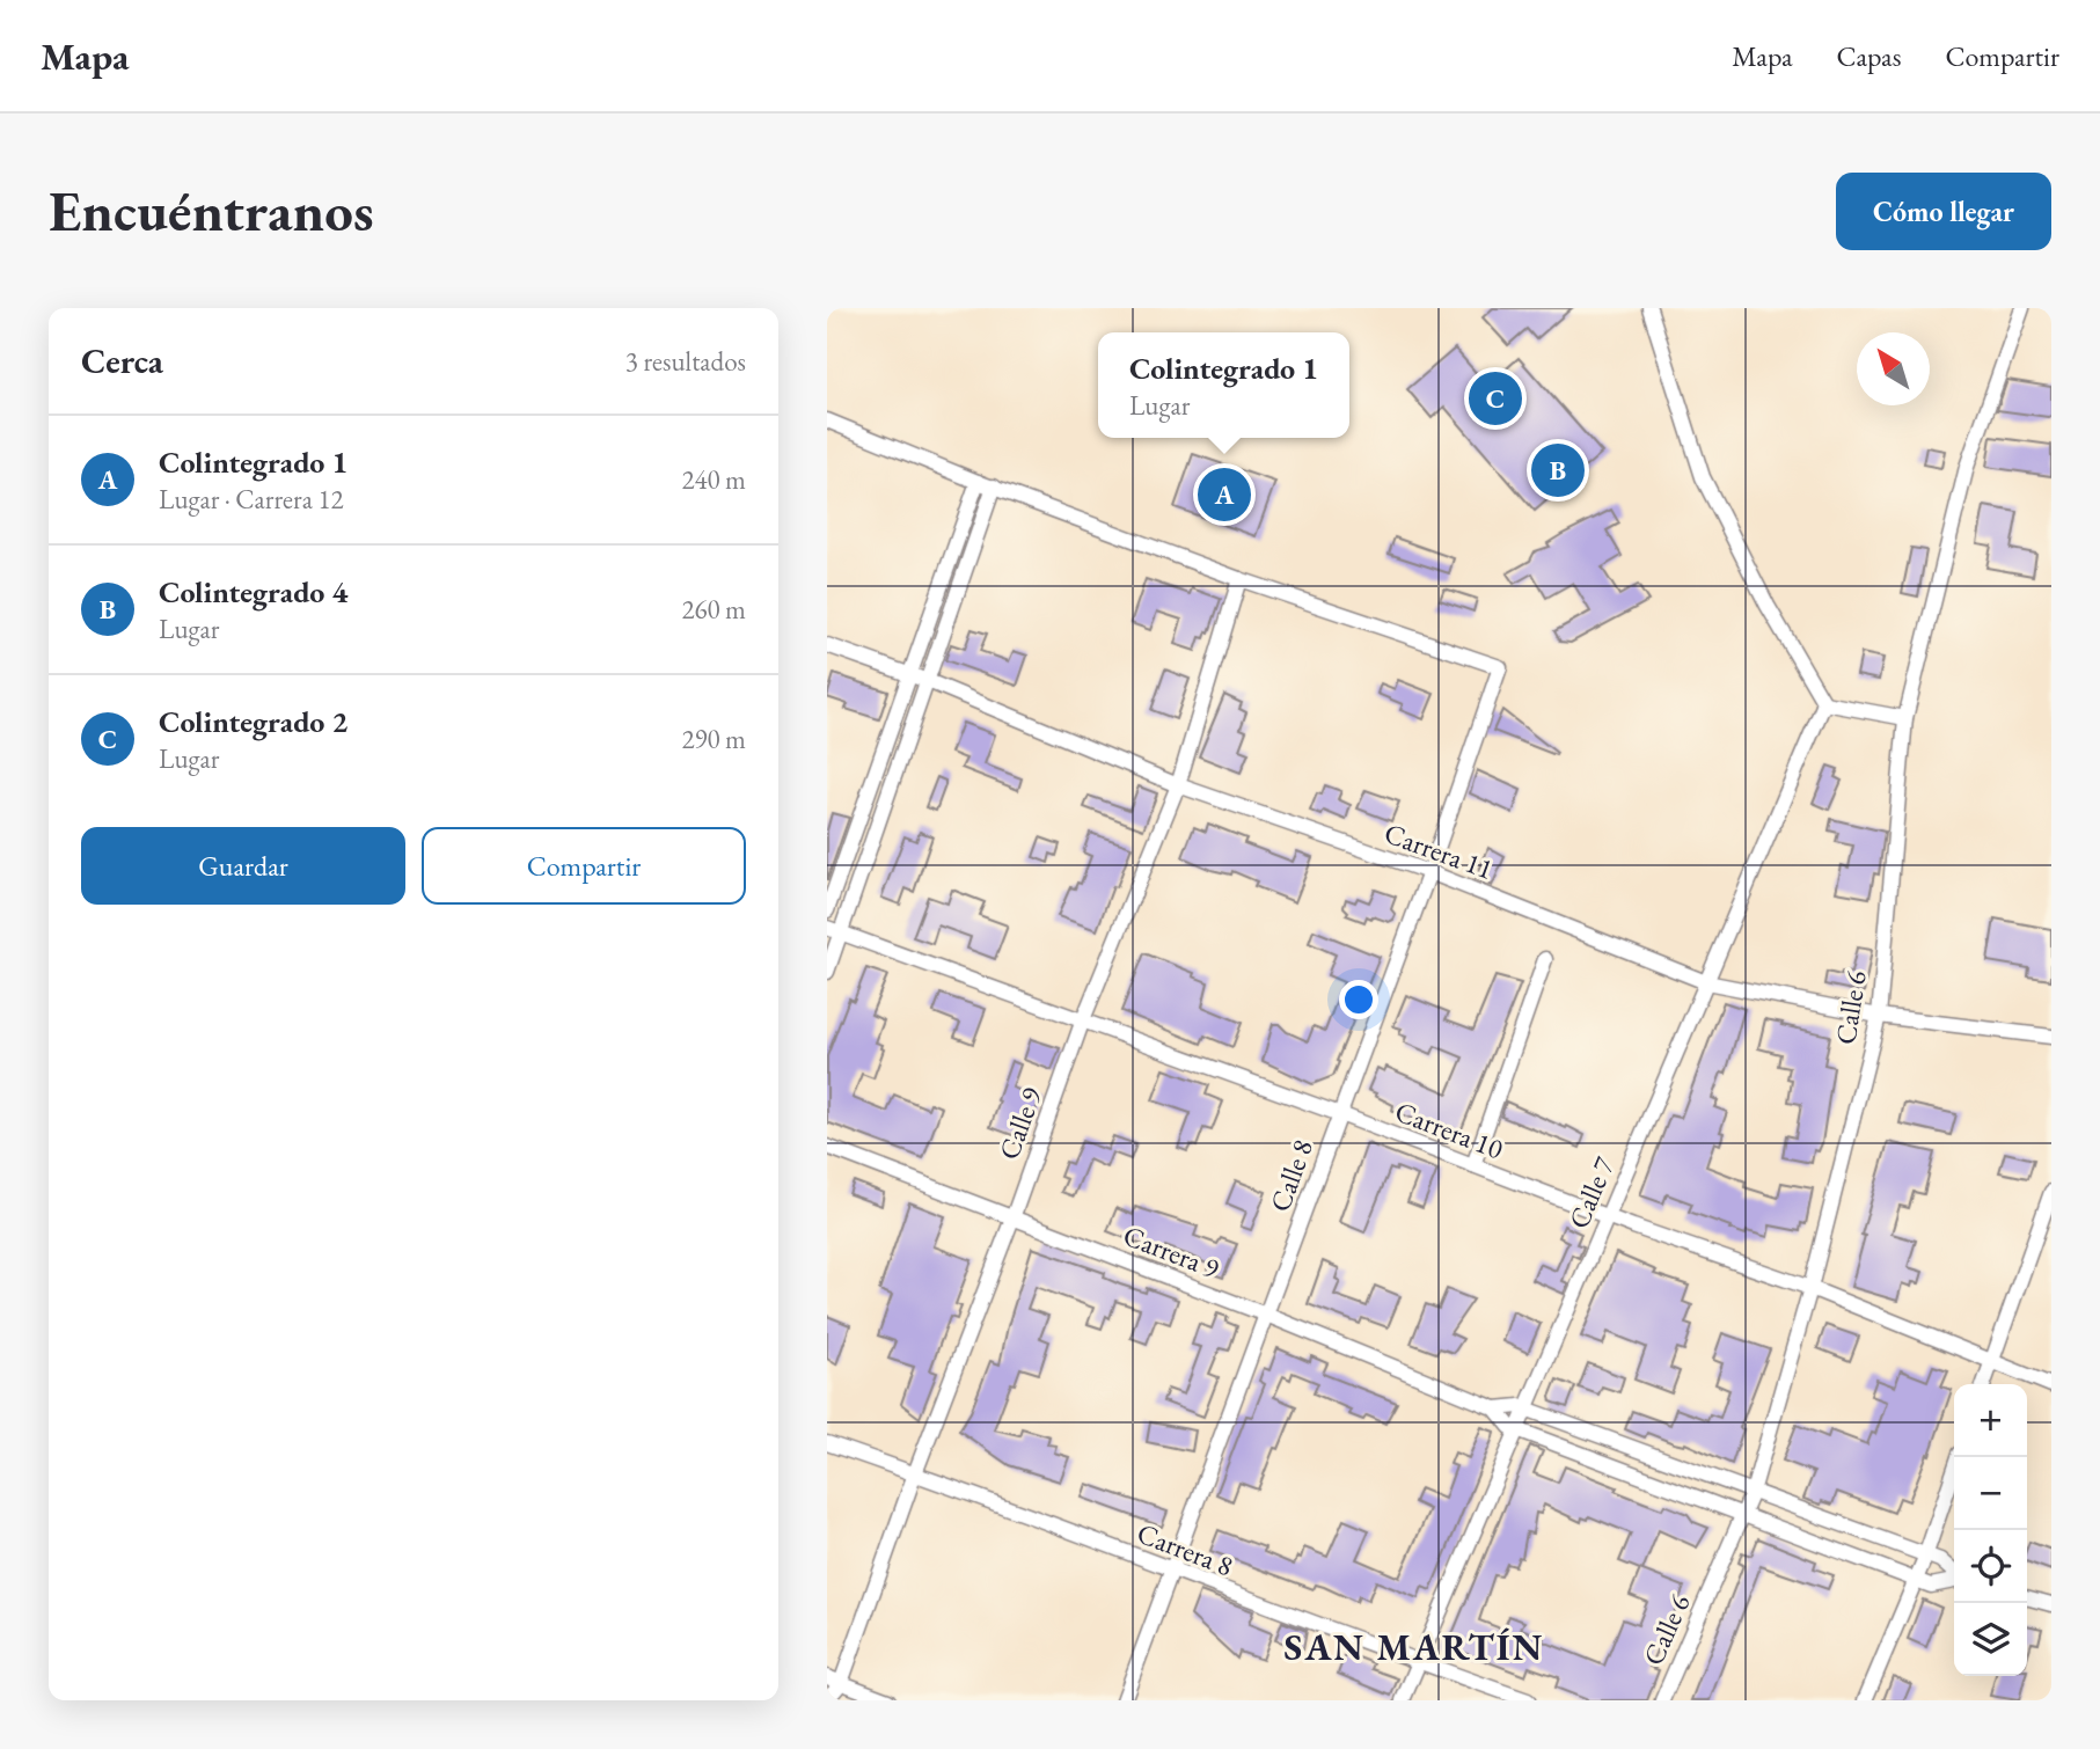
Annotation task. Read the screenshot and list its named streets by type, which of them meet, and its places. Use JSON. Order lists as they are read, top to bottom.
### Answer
{
  "streets": {
    "street": [
      "Carrera 11",
      "Calle 6",
      "Calle 9",
      "Carrera 10",
      "Calle 8",
      "Calle 7",
      "Carrera 9",
      "Carrera 8"
    ]
  },
  "crossings": [
    ["Carrera 11", "Calle 6"],
    ["Carrera 11", "Calle 9"],
    ["Carrera 11", "Calle 8"],
    ["Carrera 11", "Calle 7"],
    ["Calle 6", "Carrera 10"],
    ["Calle 6", "Carrera 9"],
    ["Calle 9", "Carrera 10"],
    ["Calle 9", "Calle 8"],
    ["Calle 9", "Carrera 9"],
    ["Calle 9", "Carrera 8"],
    ["Carrera 10", "Calle 8"],
    ["Carrera 10", "Calle 7"],
    ["Calle 8", "Carrera 9"],
    ["Calle 8", "Carrera 8"],
    ["Calle 7", "Carrera 9"],
    ["Calle 7", "Carrera 8"]
  ],
  "districts": ["SAN MARTÍN"],
  "north": "top left",
  "page": {
    "header": "Mapa",
    "nav": ["Mapa", "Capas", "Compartir"],
    "buttons": [
      "Cómo llegar",
      ["Guardar", "Compartir"]
    ],
    "title": "Encuéntranos",
    "heading": ["Cerca", "3 resultados"],
    "popup": ["Colintegrado 1", "Lugar"],
    "pins": ["C", "B", "A"],
    "list": [
      {
        "mark": "A",
        "name": "Colintegrado 1",
        "note": "Lugar · Carrera 12",
        "value": "240 m"
      },
      {
        "mark": "B",
        "name": "Colintegrado 4",
        "note": "Lugar",
        "value": "260 m"
      },
      {
        "mark": "C",
        "name": "Colintegrado 2",
        "note": "Lugar",
        "value": "290 m"
      }
    ],
    "map_buttons": ["+", "−"]
  }
}
